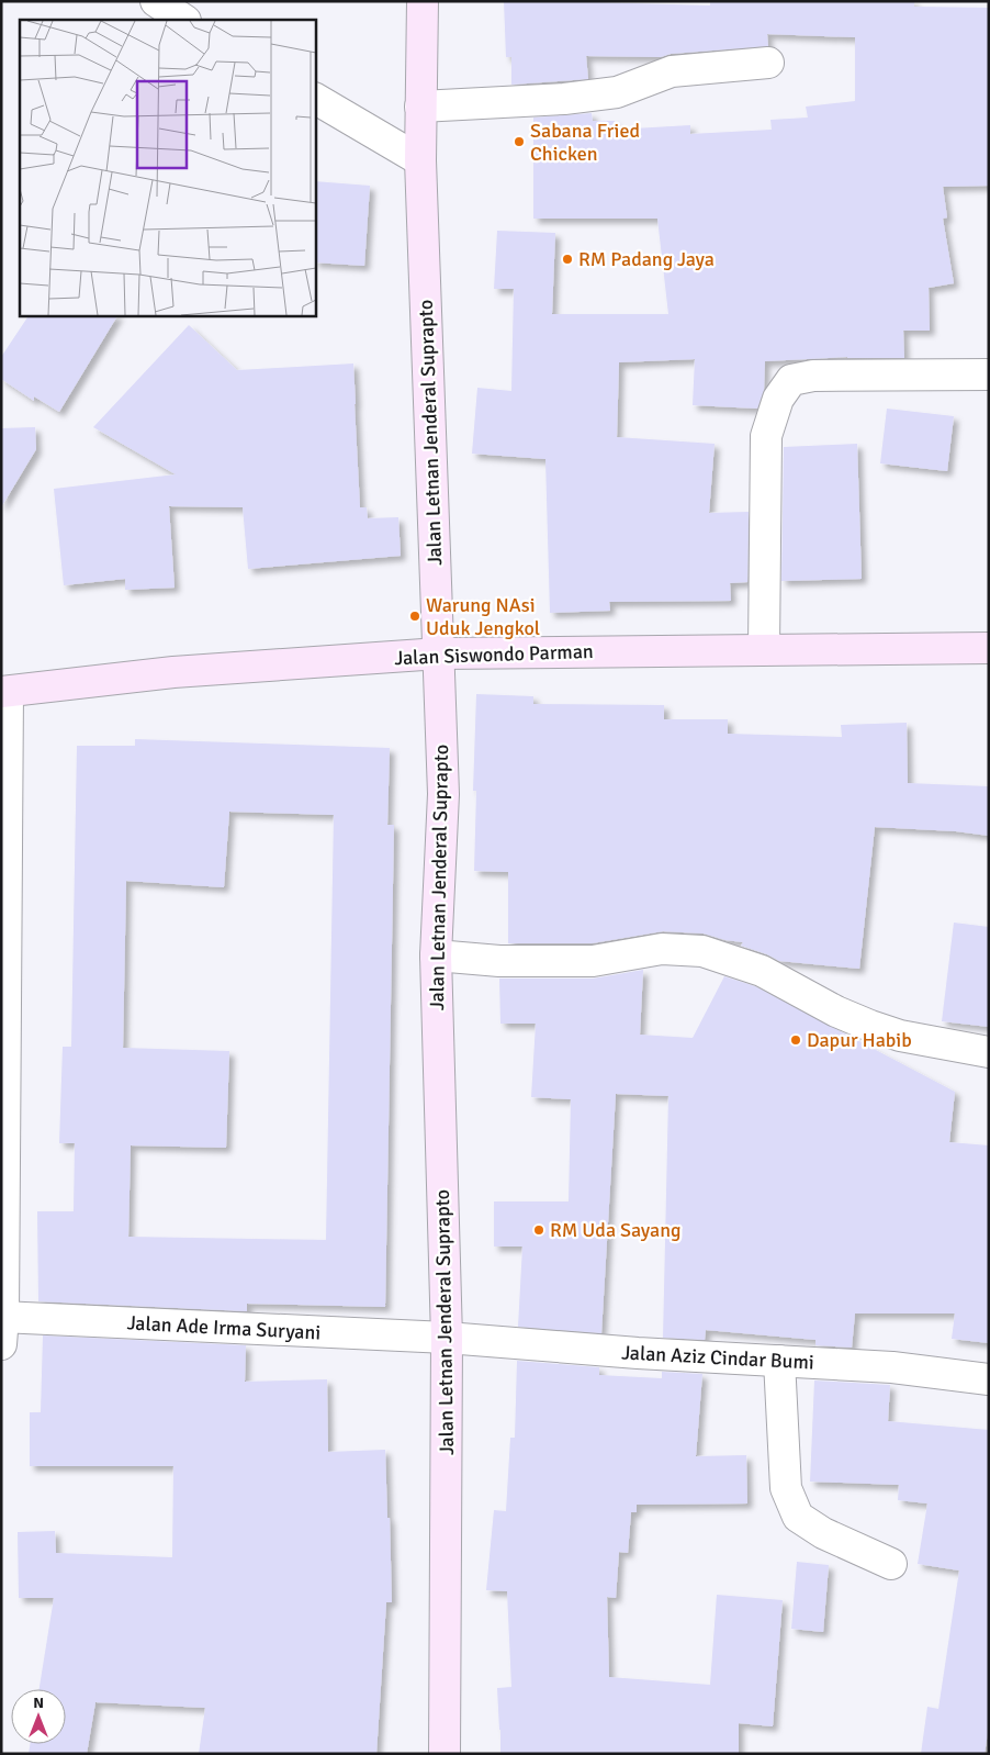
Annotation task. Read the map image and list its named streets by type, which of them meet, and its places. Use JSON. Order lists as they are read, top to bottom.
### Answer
{
  "streets": {
    "street": [
      "Jalan Letnan Jenderal Suprapto",
      "Jalan Siswondo Parman",
      "Jalan Ade Irma Suryani",
      "Jalan Aziz Cindar Bumi"
    ]
  },
  "crossings": [
    ["Jalan Letnan Jenderal Suprapto", "Jalan Siswondo Parman"],
    ["Jalan Letnan Jenderal Suprapto", "Jalan Ade Irma Suryani"],
    ["Jalan Letnan Jenderal Suprapto", "Jalan Aziz Cindar Bumi"],
    ["Jalan Ade Irma Suryani", "Jalan Aziz Cindar Bumi"]
  ],
  "places": [
    "Sabana Fried Chicken",
    "RM Padang Jaya",
    "Warung NAsi Uduk Jengkol",
    "Dapur Habib",
    "RM Uda Sayang"
  ],
  "north": "top"
}
